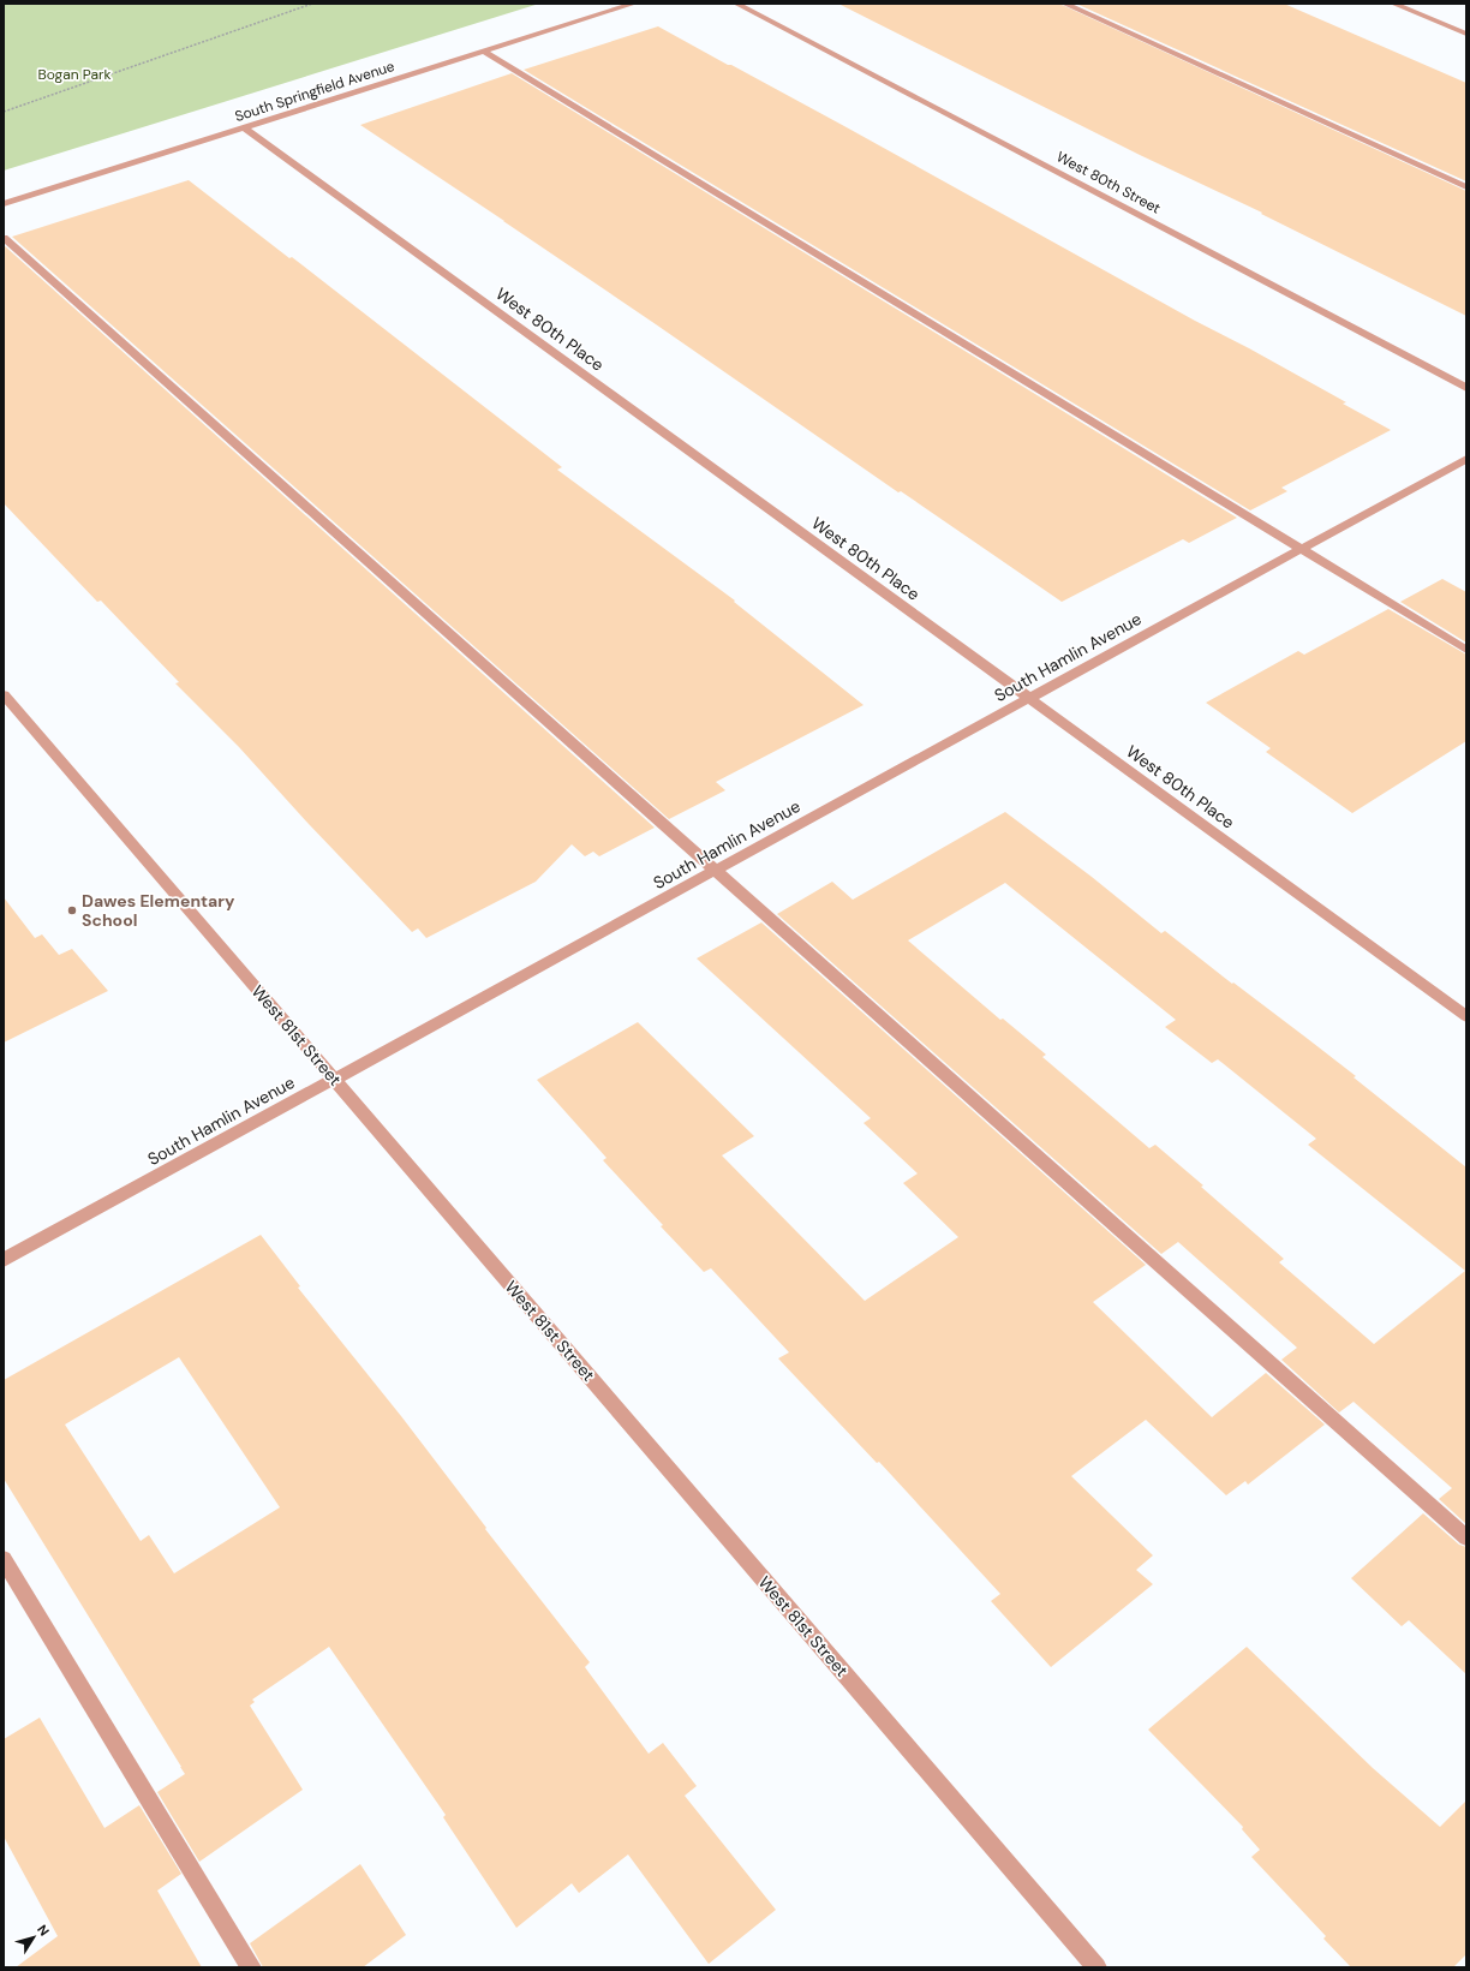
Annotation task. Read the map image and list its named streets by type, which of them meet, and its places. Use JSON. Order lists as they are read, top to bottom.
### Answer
{
  "streets": {
    "street": [
      "South Springfield Avenue",
      "West 80th Street",
      "West 80th Place",
      "South Hamlin Avenue",
      "West 81st Street"
    ]
  },
  "crossings": [
    ["South Springfield Avenue", "West 80th Place"],
    ["West 80th Place", "South Hamlin Avenue"],
    ["South Hamlin Avenue", "West 81st Street"]
  ],
  "parks": ["Bogan Park"],
  "places": ["Dawes Elementary School"],
  "north": "top right"
}
